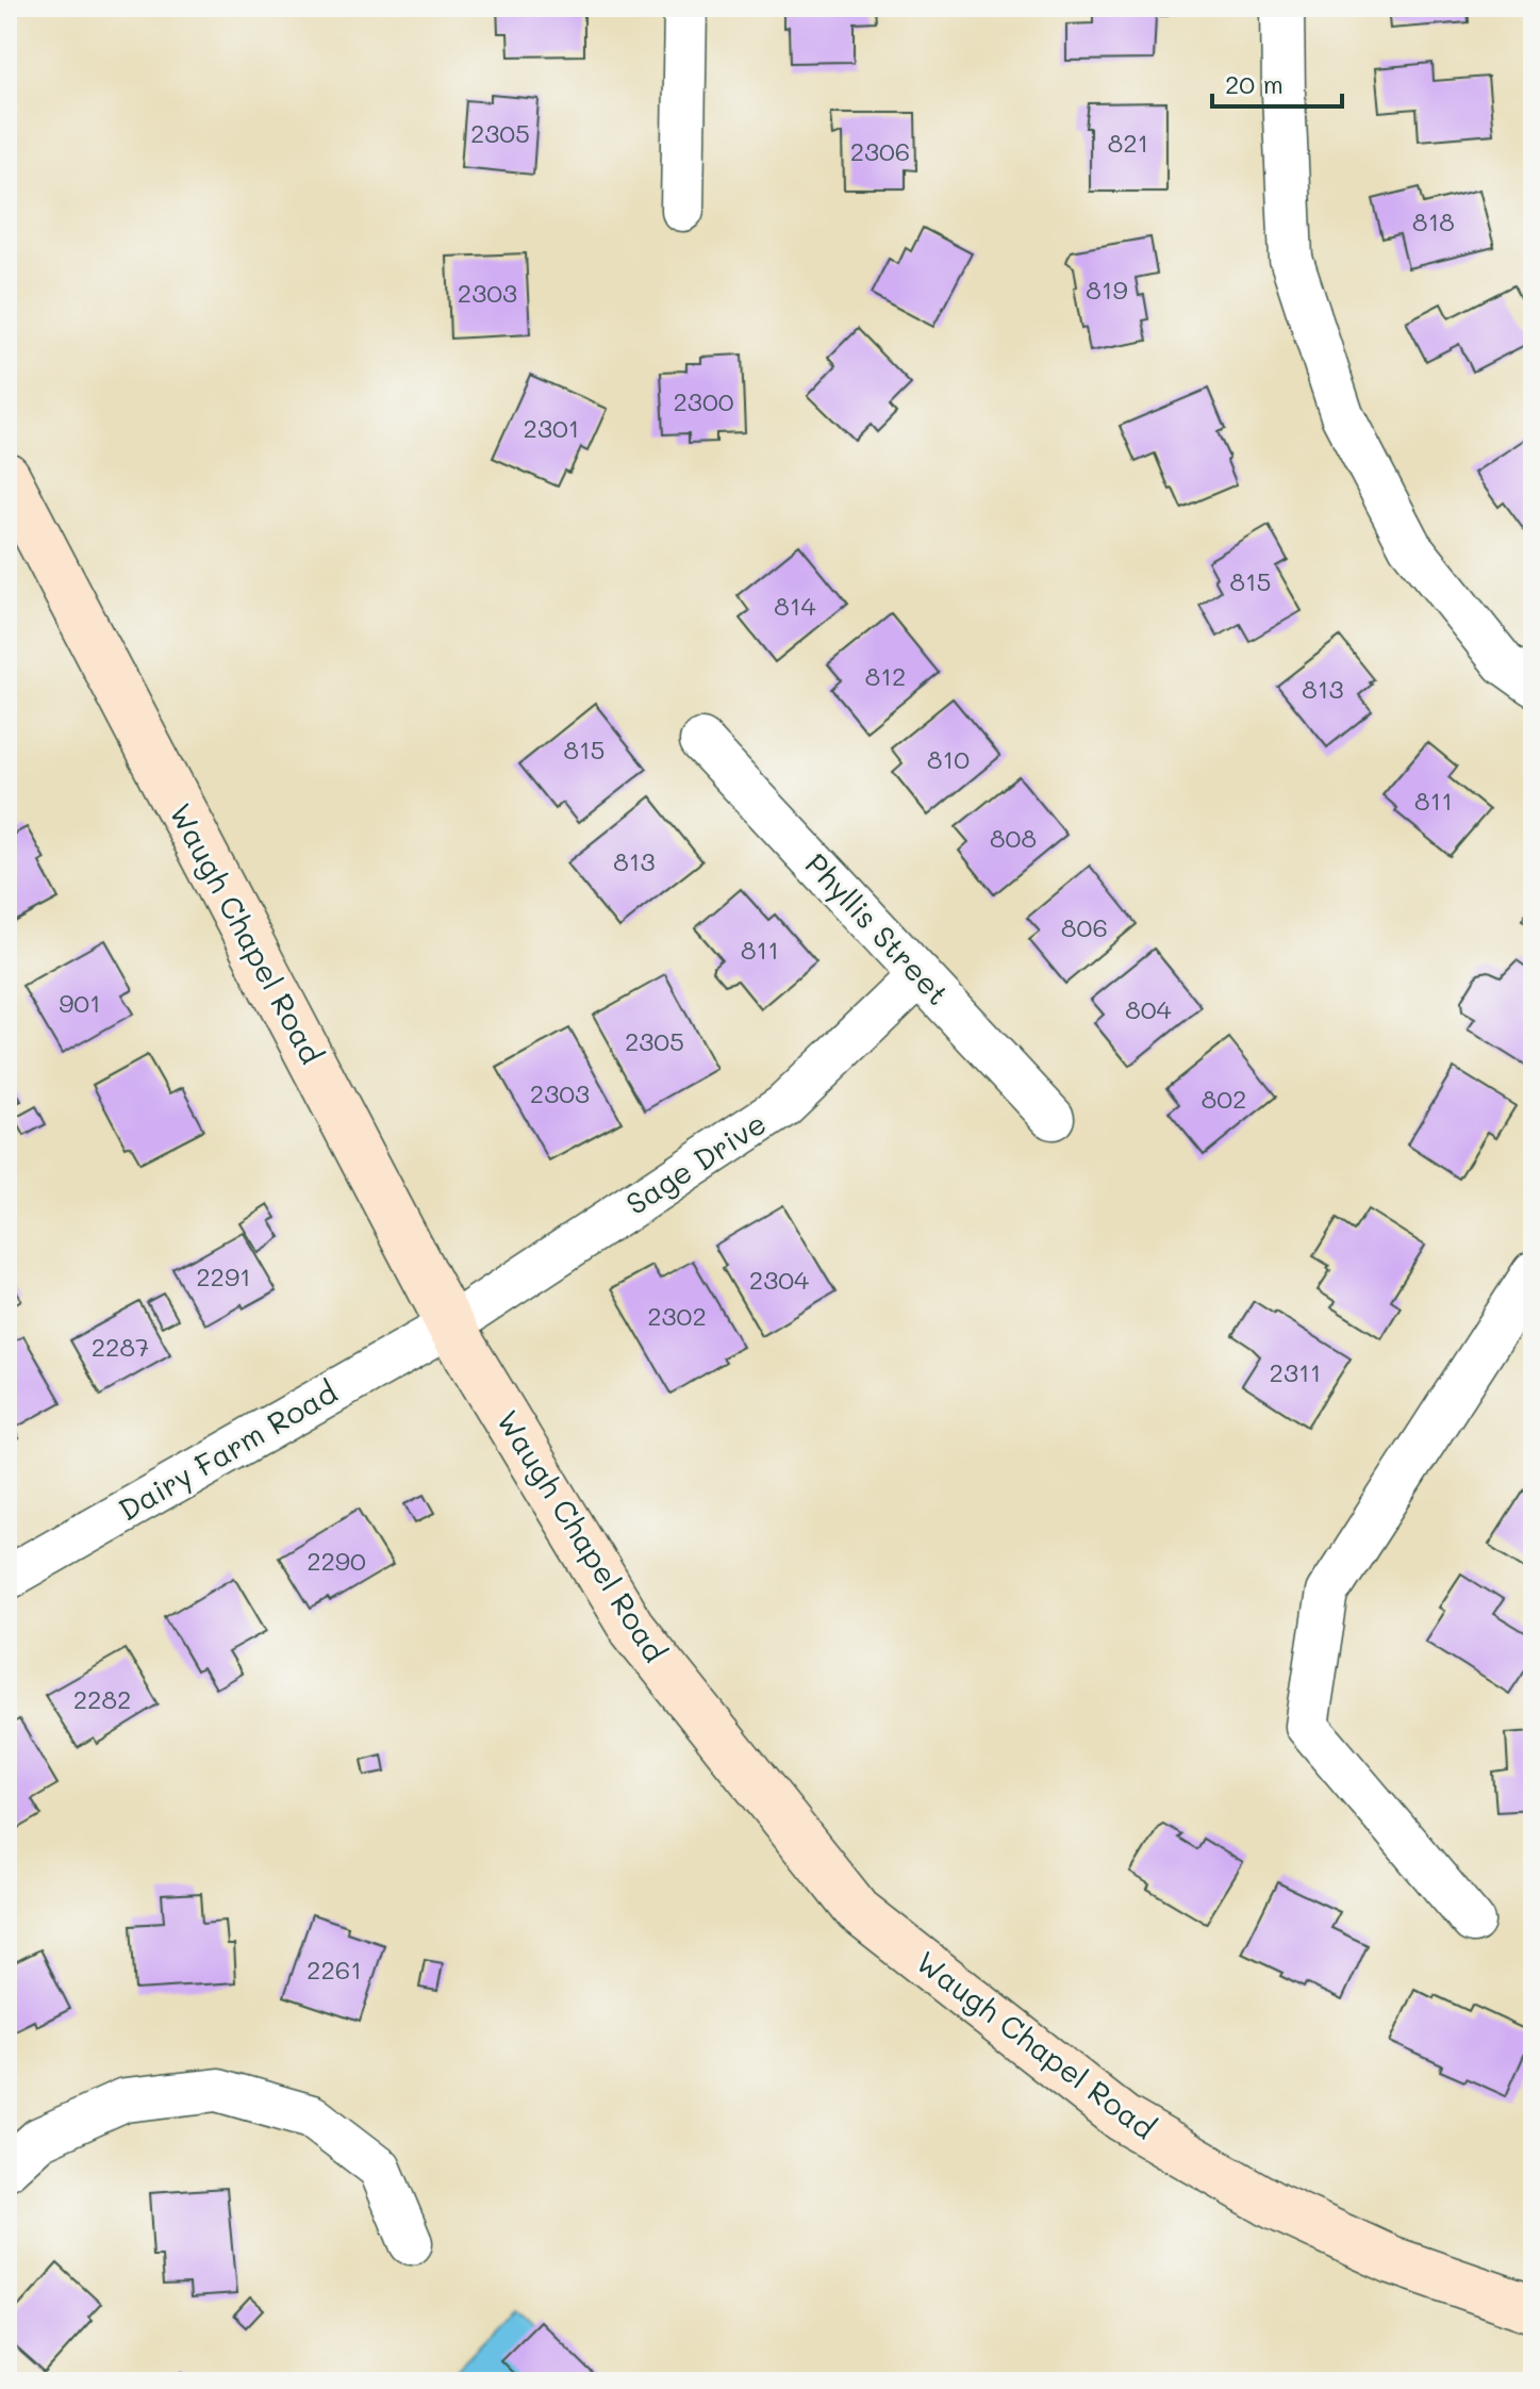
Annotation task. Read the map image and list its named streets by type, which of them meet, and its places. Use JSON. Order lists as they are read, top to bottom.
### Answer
{
  "streets": {
    "main road": ["Waugh Chapel Road"],
    "street": ["Phyllis Street", "Sage Drive", "Dairy Farm Road"]
  },
  "crossings": [
    ["Phyllis Street", "Sage Drive"],
    ["Waugh Chapel Road", "Sage Drive"],
    ["Waugh Chapel Road", "Dairy Farm Road"],
    ["Sage Drive", "Dairy Farm Road"]
  ],
  "house_numbers": [
    "2305",
    "821",
    "2306",
    "818",
    "819",
    "2303",
    "2300",
    "2301",
    "815",
    "814",
    "812",
    "813",
    "815",
    "810",
    "811",
    "808",
    "813",
    "806",
    "811",
    "901",
    "804",
    "2305",
    "2303",
    "802",
    "2291",
    "2304",
    "2302",
    "2287",
    "2311",
    "2290",
    "2282",
    "2261"
  ],
  "scale_bar": "20 m"
}
